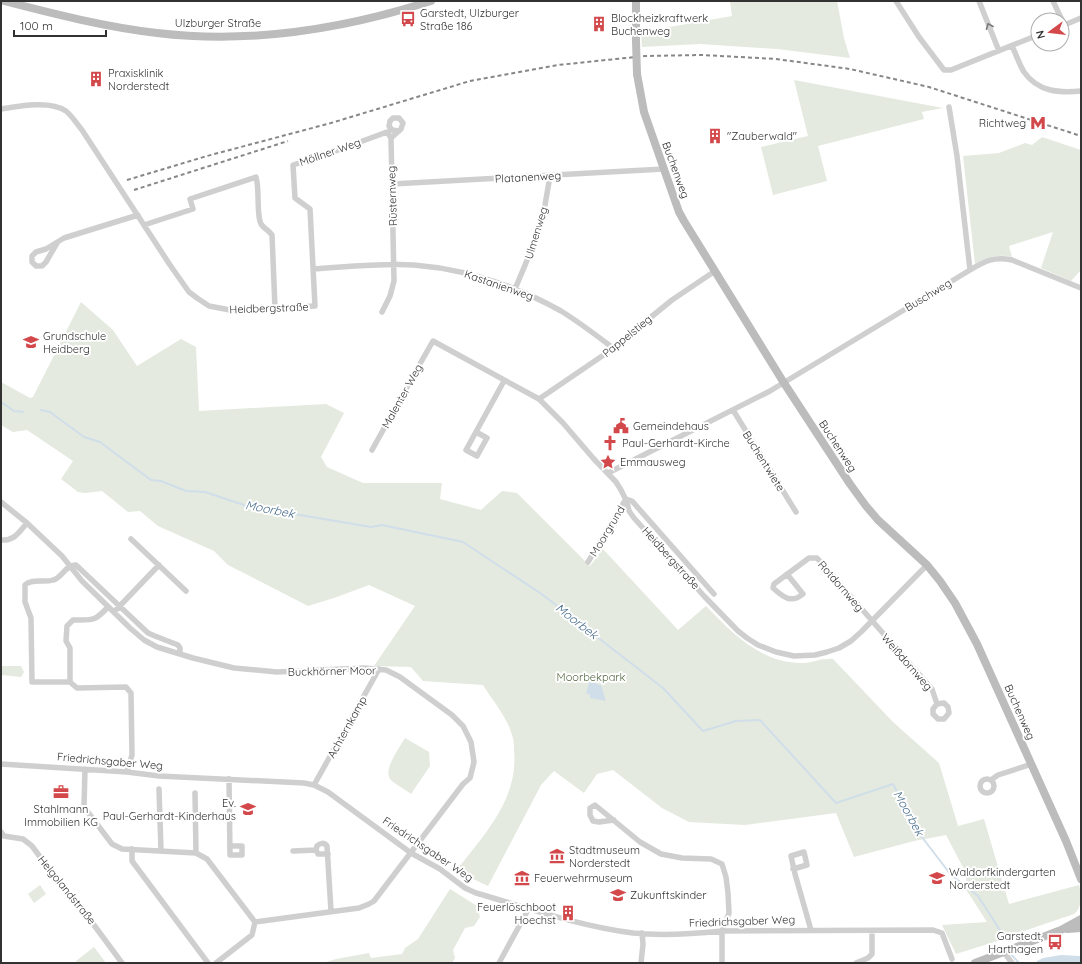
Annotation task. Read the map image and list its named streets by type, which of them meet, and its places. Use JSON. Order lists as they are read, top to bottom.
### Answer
{
  "streets": {
    "street": [
      "Ulzburger Straße",
      "Möllner Weg",
      "Buchenweg",
      "Platanenweg",
      "Rüsternweg",
      "Ulmenweg",
      "Kastanienweg",
      "Buschweg",
      "Heidbergstraße",
      "Pappelstieg",
      "Malenter Weg",
      "Buchentwiete",
      "Moorgrund",
      "Rotdornweg",
      "Weißdornweg",
      "Buckhörner Moor",
      "Achternkamp",
      "Friedrichsgaber Weg",
      "Helgolandstraße"
    ]
  },
  "crossings": [
    ["Möllner Weg", "Rüsternweg"],
    ["Möllner Weg", "Heidbergstraße"],
    ["Buchenweg", "Platanenweg"],
    ["Buchenweg", "Buschweg"],
    ["Buchenweg", "Heidbergstraße"],
    ["Buchenweg", "Pappelstieg"],
    ["Platanenweg", "Rüsternweg"],
    ["Platanenweg", "Ulmenweg"],
    ["Rüsternweg", "Kastanienweg"],
    ["Ulmenweg", "Kastanienweg"],
    ["Kastanienweg", "Pappelstieg"],
    ["Buschweg", "Heidbergstraße"],
    ["Buschweg", "Buchentwiete"],
    ["Heidbergstraße", "Pappelstieg"],
    ["Heidbergstraße", "Malenter Weg"],
    ["Heidbergstraße", "Moorgrund"],
    ["Heidbergstraße", "Rotdornweg"],
    ["Heidbergstraße", "Weißdornweg"],
    ["Rotdornweg", "Weißdornweg"],
    ["Buckhörner Moor", "Achternkamp"],
    ["Buckhörner Moor", "Friedrichsgaber Weg"],
    ["Achternkamp", "Friedrichsgaber Weg"]
  ],
  "water": ["Moorbek"],
  "parks": ["Moorbekpark"],
  "places": {
    "bus stop": ["Garstedt, Ulzburger Straße 186", "Garstedt, Harthagen"],
    "building": [
      "Blockheizkraftwerk Buchenweg",
      "Praxisklinik Norderstedt",
      "\"Zauberwald\"",
      "Feuerlöschboot Hoechst"
    ],
    "metro station": ["Richtweg"],
    "school or university": [
      "Grundschule Heidberg",
      "Ev. Paul-Gerhardt-Kinderhaus",
      "Waldorfkindergarten Norderstedt",
      "Zukunftskinder"
    ],
    "public building": ["Gemeindehaus"],
    "church": ["Paul-Gerhardt-Kirche"],
    "place": ["Emmausweg"],
    "office": ["Stahlmann Immobilien KG"],
    "museum": ["Stadtmuseum Norderstedt", "Feuerwehrmuseum"]
  },
  "scale_bar": "100 m",
  "north": "left"
}
